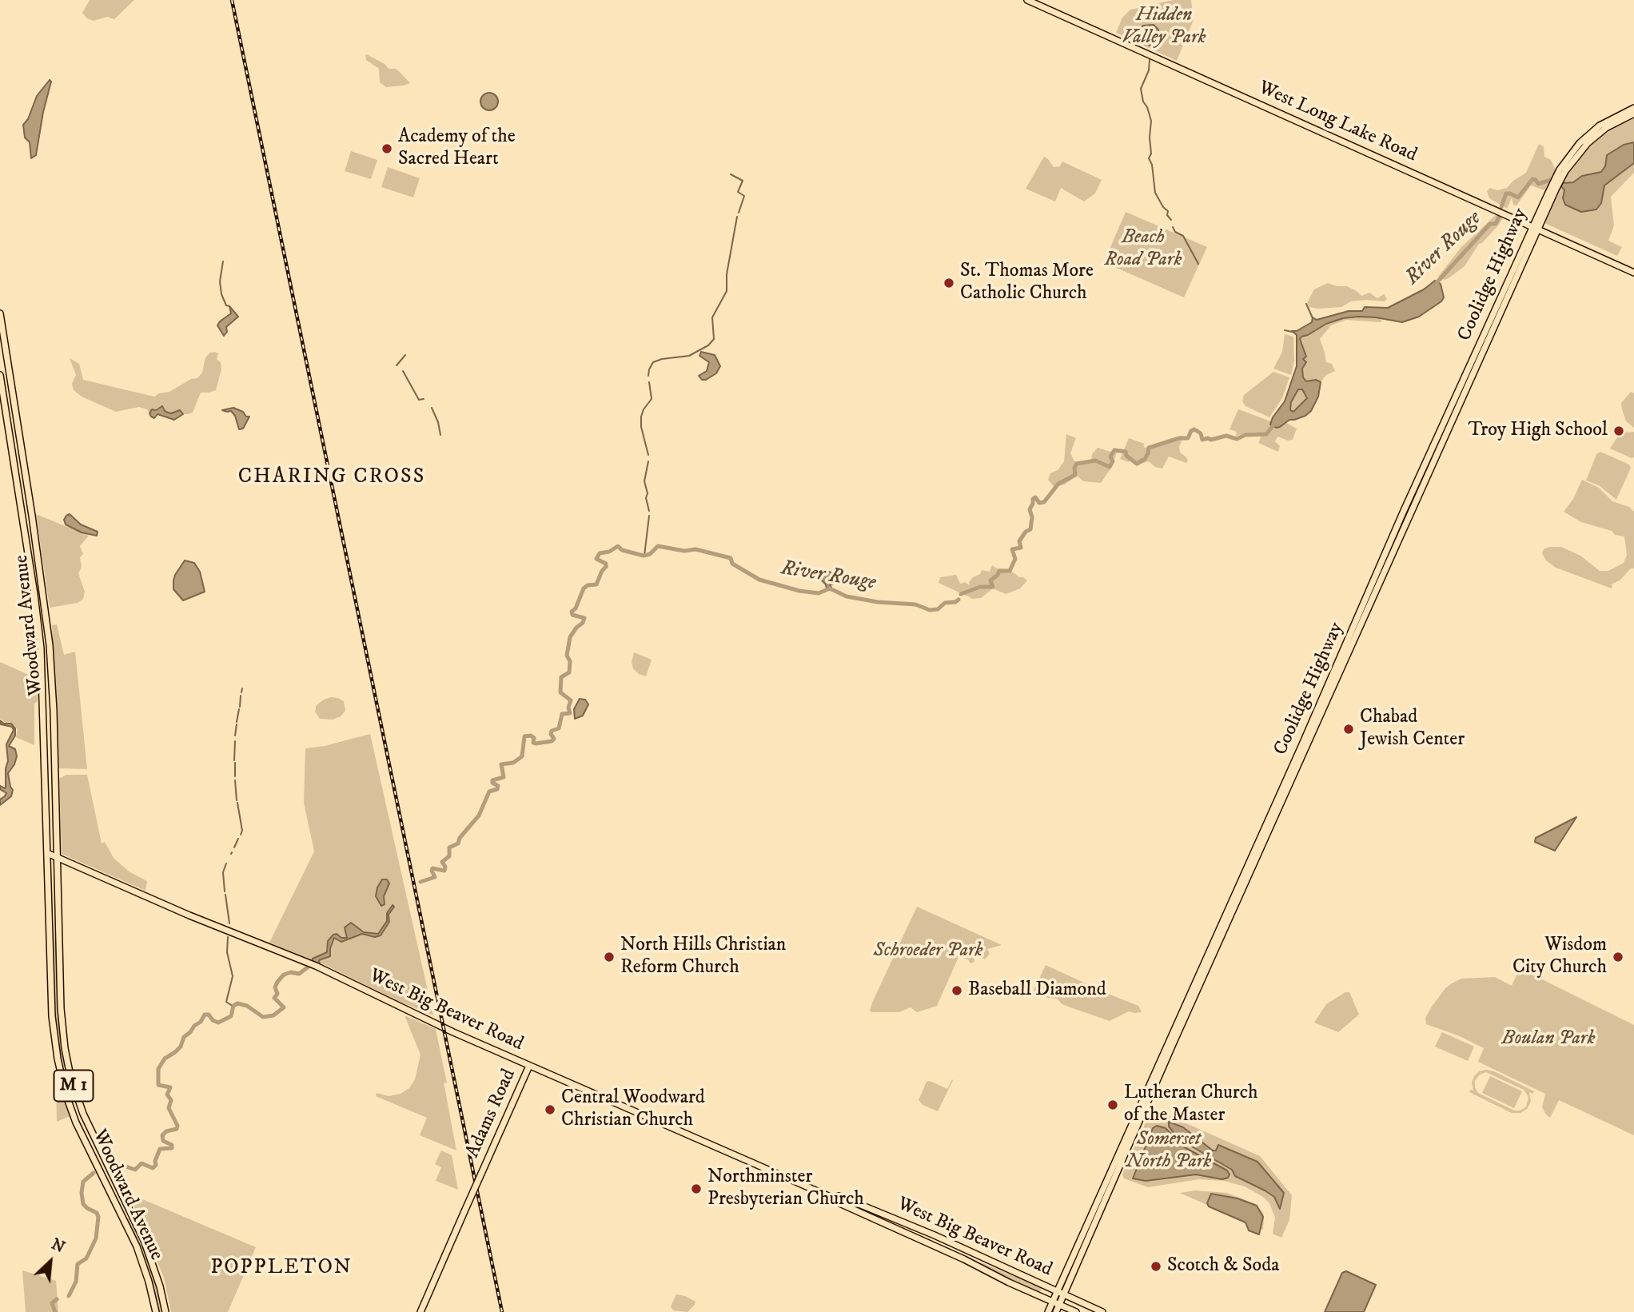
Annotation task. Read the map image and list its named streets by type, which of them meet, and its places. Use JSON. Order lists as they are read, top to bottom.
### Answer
{
  "streets": {
    "main road": [
      "West Long Lake Road",
      "Coolidge Highway",
      "Woodward Avenue",
      "West Big Beaver Road",
      "M 1",
      "Adams Road"
    ]
  },
  "crossings": [
    ["West Long Lake Road", "Coolidge Highway"],
    ["Coolidge Highway", "West Big Beaver Road"],
    ["Woodward Avenue", "West Big Beaver Road"],
    ["Woodward Avenue", "M 1"],
    ["West Big Beaver Road", "Adams Road"]
  ],
  "districts": ["CHARING CROSS", "POPPLETON"],
  "water": ["River Rouge"],
  "parks": [
    "Hidden Valley Park",
    "Beach Road Park",
    "Schroeder Park",
    "Boulan Park",
    "Somerset North Park"
  ],
  "places": [
    "Academy of the Sacred Heart",
    "St. Thomas More Catholic Church",
    "Troy High School",
    "Chabad Jewish Center",
    "North Hills Christian Reform Church",
    "Wisdom City Church",
    "Baseball Diamond",
    "Lutheran Church of the Master",
    "Central Woodward Christian Church",
    "Northminster Presbyterian Church",
    "Scotch & Soda"
  ],
  "north": "top right"
}
